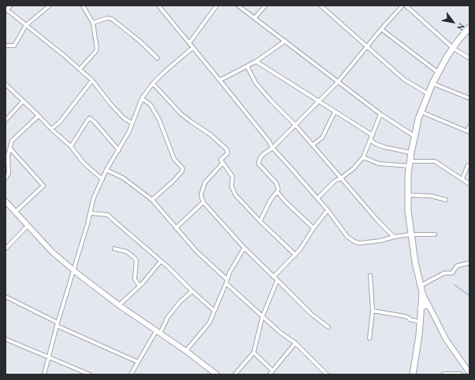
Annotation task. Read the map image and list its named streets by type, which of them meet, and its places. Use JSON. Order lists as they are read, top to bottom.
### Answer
{
  "north": "bottom right"
}
